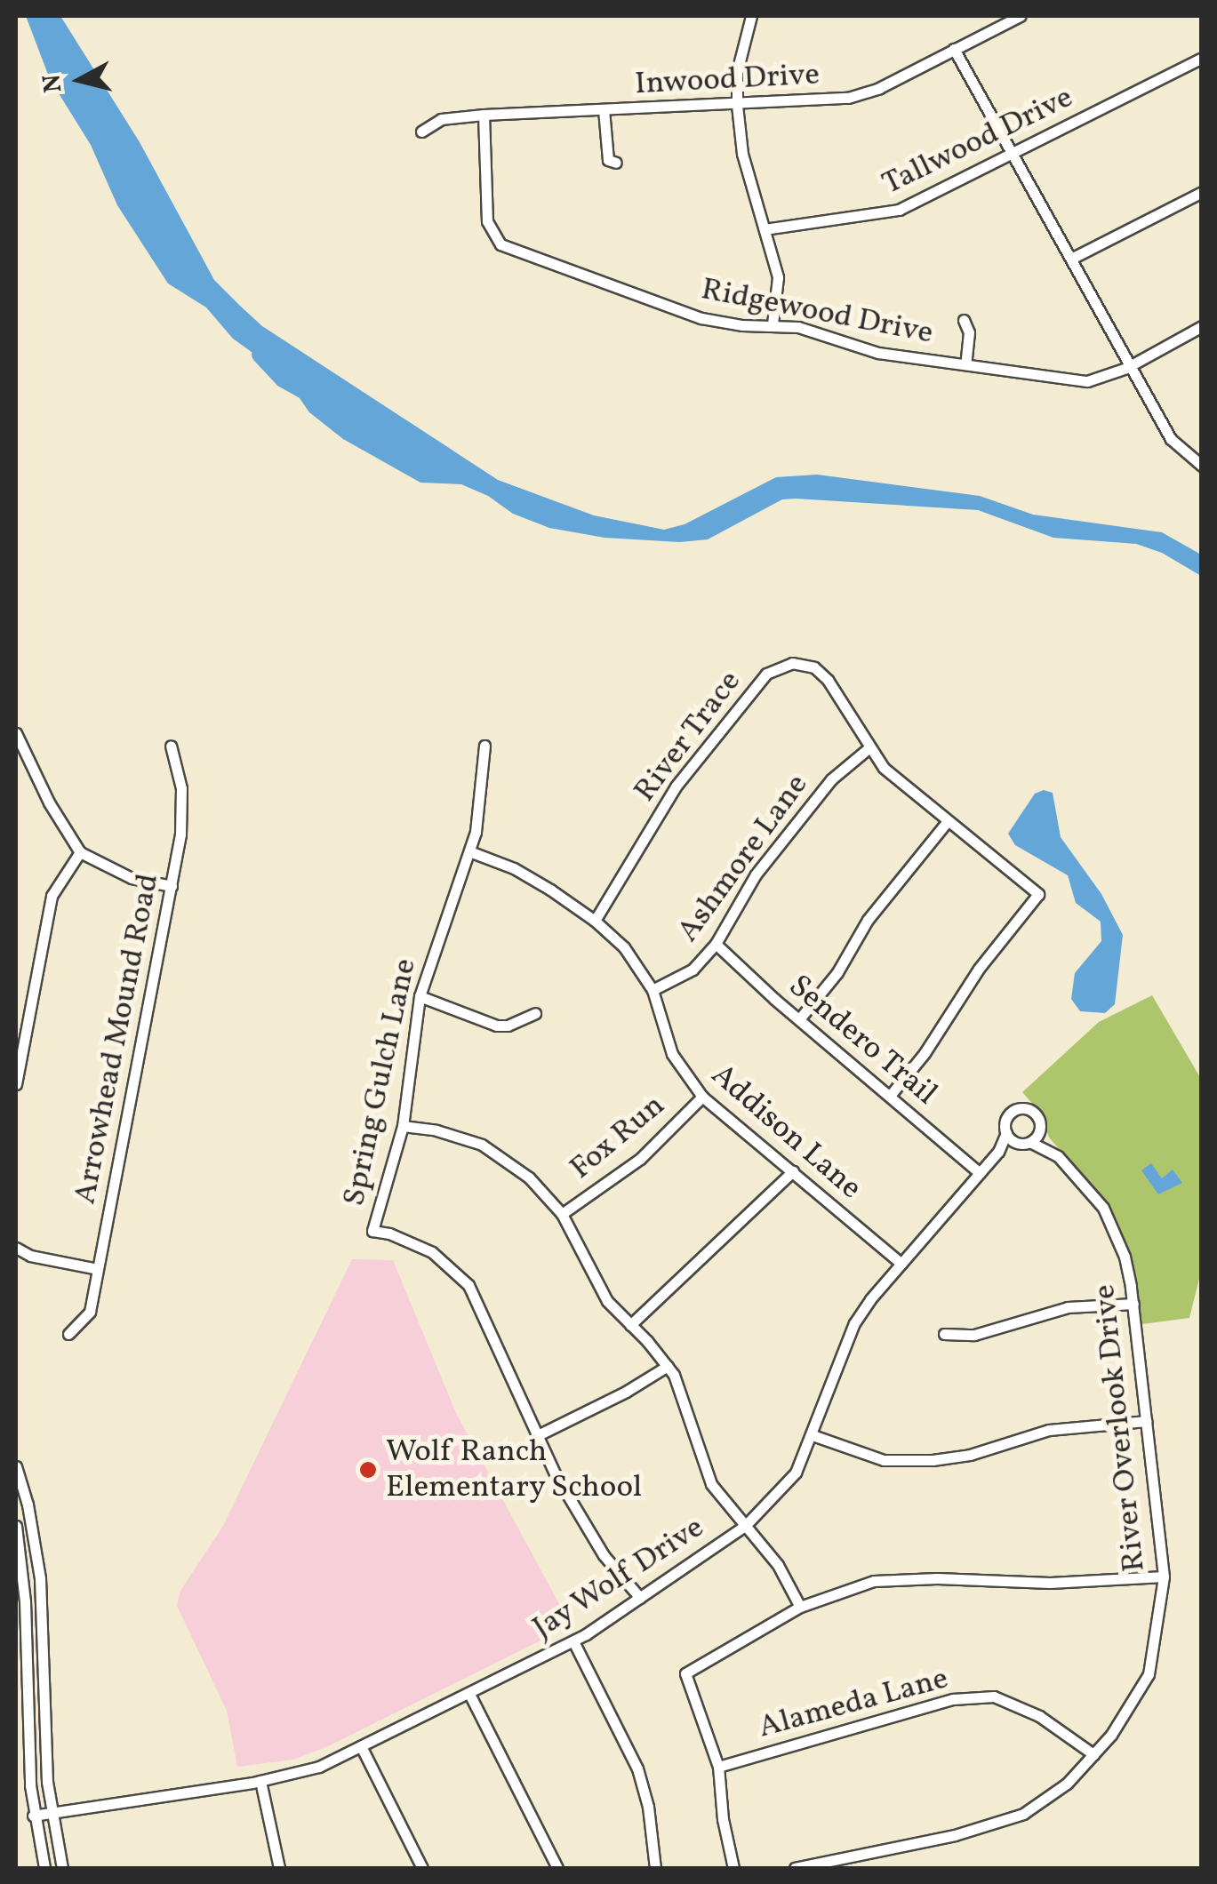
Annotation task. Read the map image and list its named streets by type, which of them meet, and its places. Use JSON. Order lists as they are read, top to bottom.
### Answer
{
  "streets": {
    "street": [
      "Inwood Drive",
      "Tallwood Drive",
      "Ridgewood Drive",
      "River Trace",
      "Ashmore Lane",
      "Arrowhead Mound Road",
      "Sendero Trail",
      "Spring Gulch Lane",
      "Addison Lane",
      "Fox Run",
      "River Overlook Drive",
      "Jay Wolf Drive",
      "Alameda Lane"
    ]
  },
  "crossings": [
    ["Inwood Drive", "Ridgewood Drive"],
    ["River Trace", "Ashmore Lane"],
    ["River Trace", "Sendero Trail"],
    ["River Trace", "Addison Lane"],
    ["Ashmore Lane", "Sendero Trail"],
    ["Ashmore Lane", "Addison Lane"],
    ["Sendero Trail", "Jay Wolf Drive"],
    ["Spring Gulch Lane", "Addison Lane"],
    ["Spring Gulch Lane", "Jay Wolf Drive"],
    ["Addison Lane", "Fox Run"],
    ["Addison Lane", "Jay Wolf Drive"],
    ["River Overlook Drive", "Alameda Lane"]
  ],
  "places": ["Wolf Ranch Elementary School"],
  "north": "left"
}
